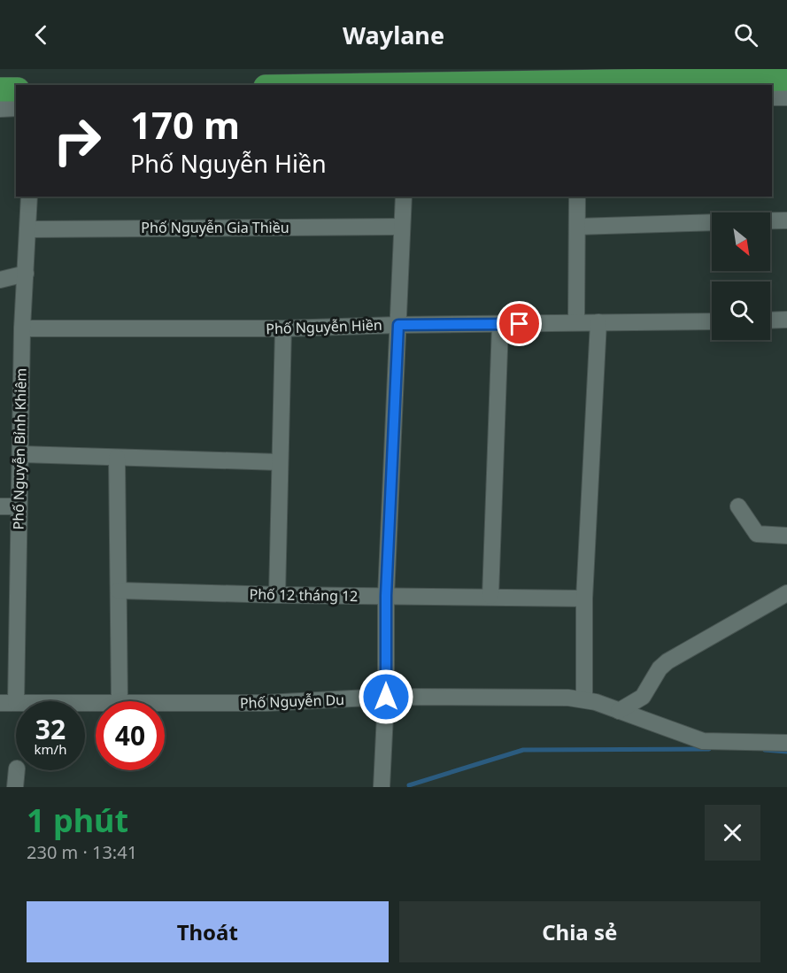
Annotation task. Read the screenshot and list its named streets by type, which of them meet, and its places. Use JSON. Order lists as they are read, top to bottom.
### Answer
{
  "streets": {
    "street": [
      "Phố Nguyễn Gia Thiều",
      "Phố Nguyễn Hiền",
      "Phố Nguyễn Bỉnh Khiêm",
      "Phố 12 tháng 12",
      "Phố Nguyễn Du"
    ]
  },
  "crossings": [
    ["Phố Nguyễn Gia Thiều", "Phố Nguyễn Bỉnh Khiêm"],
    ["Phố Nguyễn Hiền", "Phố Nguyễn Bỉnh Khiêm"],
    ["Phố Nguyễn Bỉnh Khiêm", "Phố Nguyễn Du"]
  ],
  "north": "bottom right",
  "page": {
    "header": "Waylane",
    "turn": ["170 m", "Phố Nguyễn Hiền"],
    "speed": "32 km/h",
    "limit": "40",
    "heading": ["1 phút", "230 m · 13:41"],
    "buttons": ["Thoát", "Chia sẻ"]
  }
}
